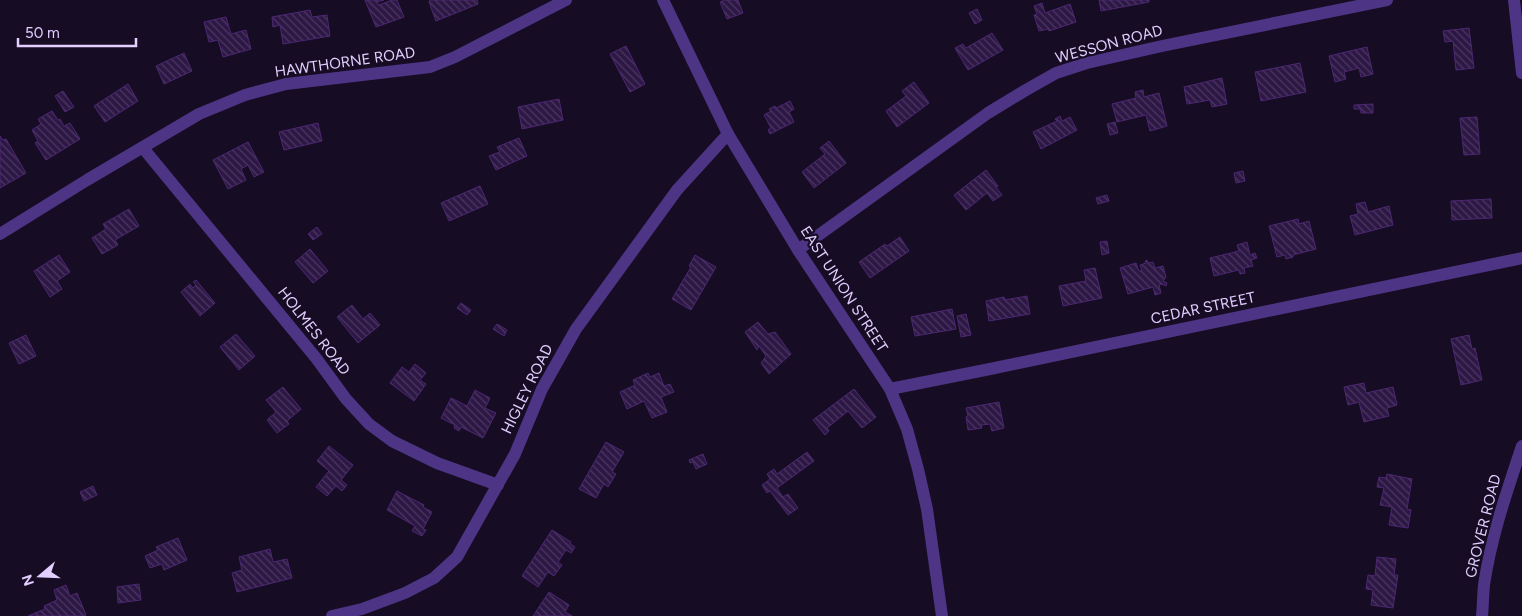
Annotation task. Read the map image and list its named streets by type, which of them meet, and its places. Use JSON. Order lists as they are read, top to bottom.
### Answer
{
  "streets": {
    "street": [
      "WESSON ROAD",
      "HAWTHORNE ROAD",
      "EAST UNION STREET",
      "CEDAR STREET",
      "HOLMES ROAD",
      "HIGLEY ROAD",
      "GROVER ROAD"
    ]
  },
  "crossings": [
    ["WESSON ROAD", "EAST UNION STREET"],
    ["HAWTHORNE ROAD", "HOLMES ROAD"],
    ["EAST UNION STREET", "CEDAR STREET"],
    ["EAST UNION STREET", "HIGLEY ROAD"],
    ["HOLMES ROAD", "HIGLEY ROAD"]
  ],
  "scale_bar": "50 m",
  "north": "left"
}
